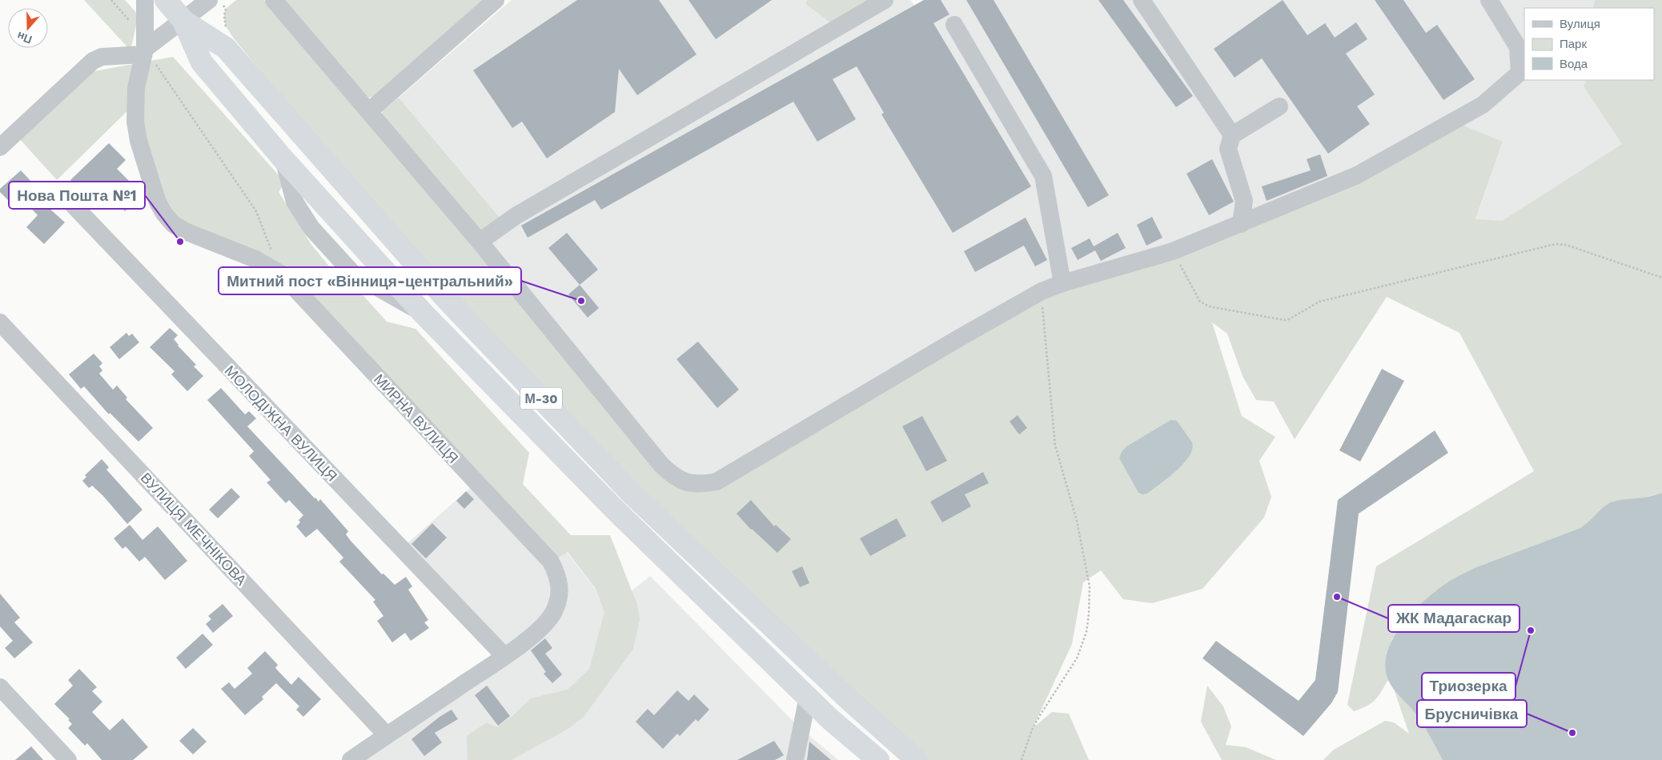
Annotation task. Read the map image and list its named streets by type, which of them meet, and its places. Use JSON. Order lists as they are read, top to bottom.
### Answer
{
  "streets": {
    "highway": ["М-30"],
    "street": ["МИРНА ВУЛИЦЯ", "МОЛОДІЖНА ВУЛИЦЯ", "ВУЛИЦЯ МЕЧНІКОВА"]
  },
  "crossings": [
    ["МИРНА ВУЛИЦЯ", "МОЛОДІЖНА ВУЛИЦЯ"],
    ["МИРНА ВУЛИЦЯ", "ВУЛИЦЯ МЕЧНІКОВА"]
  ],
  "places": [
    "Нова Пошта №1",
    "Митний пост «Вінниця-центральний»",
    "ЖК Мадагаскар",
    "Триозерка",
    "Брусничівка"
  ],
  "legend": ["Вулиця", "Парк", "Вода"],
  "north": "bottom"
}
